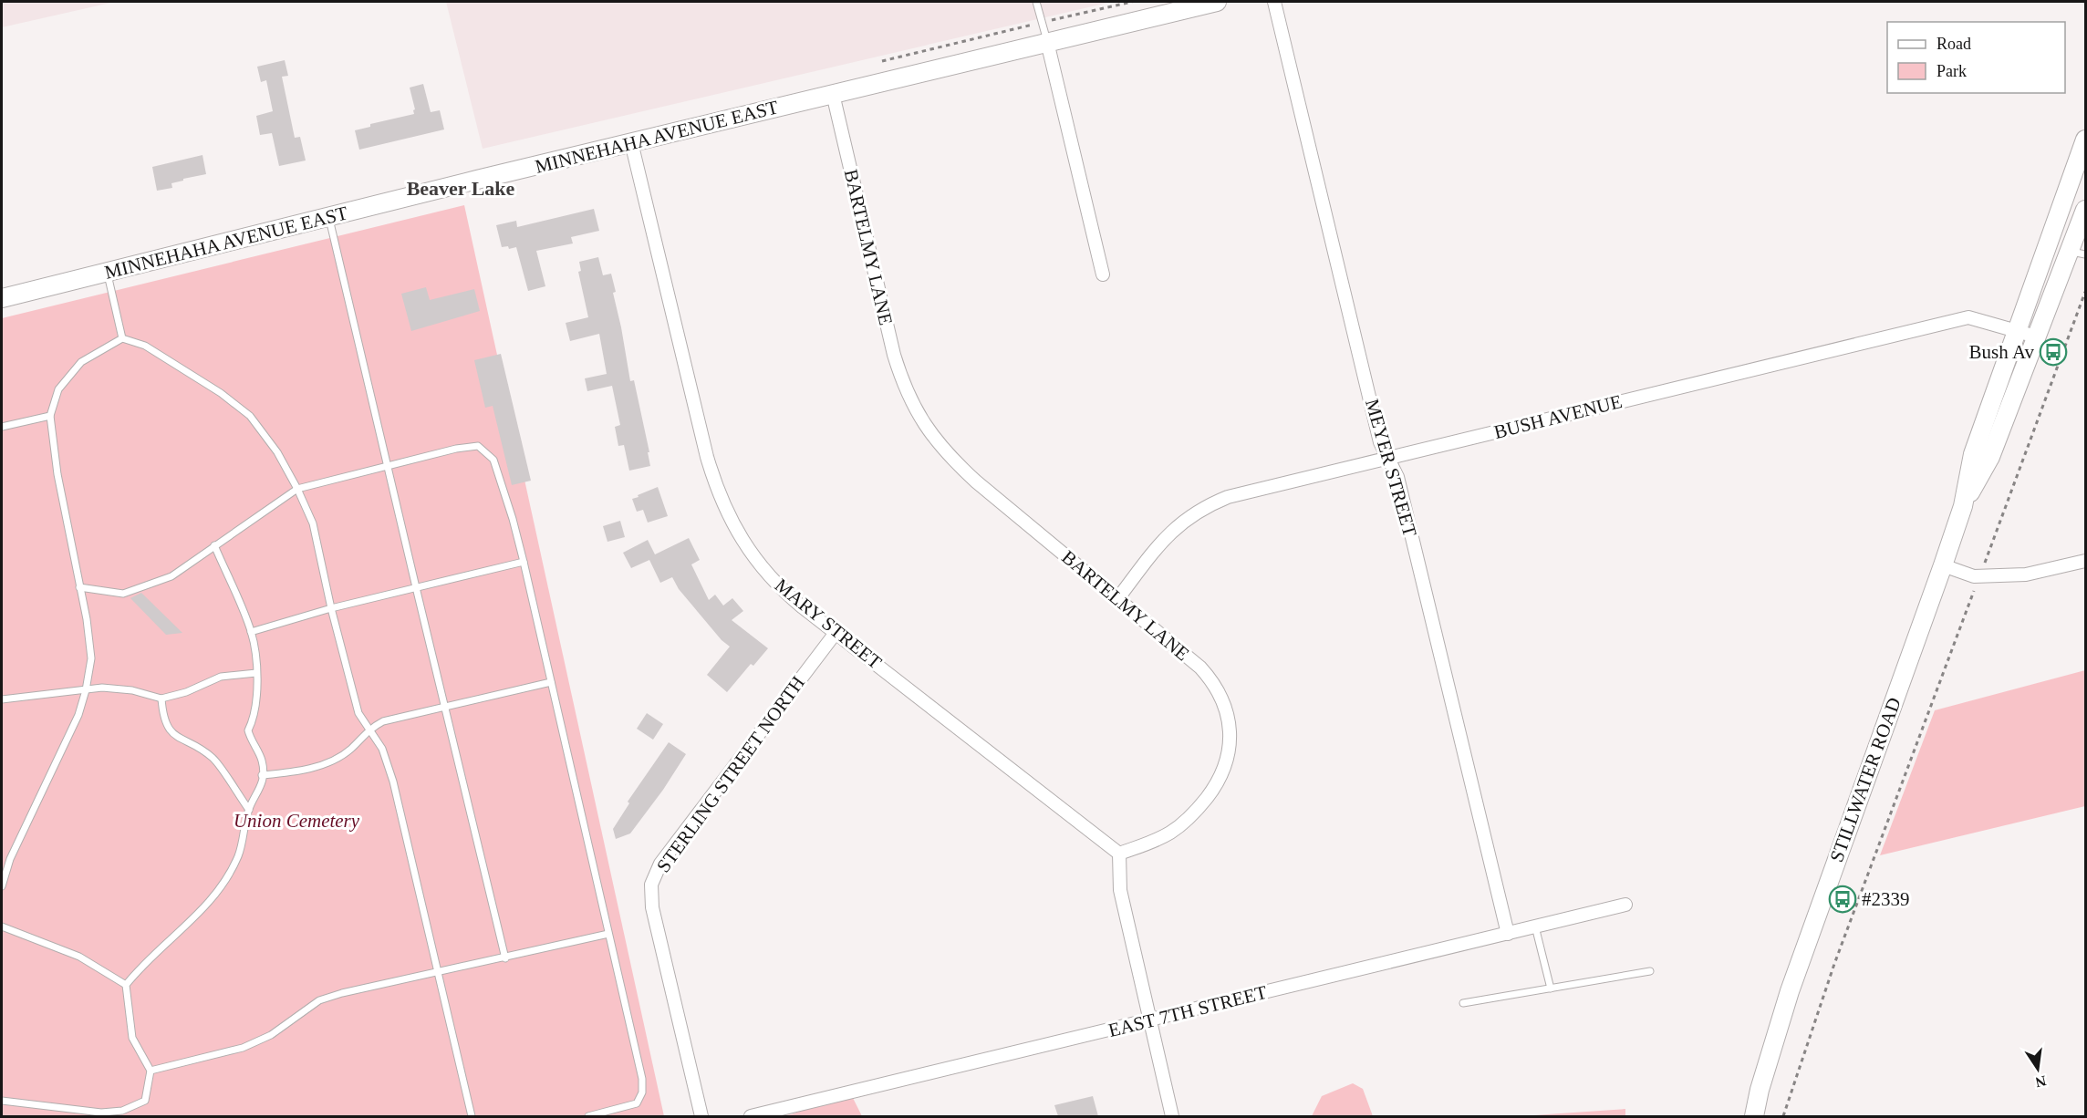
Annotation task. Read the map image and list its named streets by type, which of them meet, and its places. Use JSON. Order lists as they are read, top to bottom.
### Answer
{
  "streets": {
    "main road": ["MINNEHAHA AVENUE EAST", "STILLWATER ROAD"],
    "street": [
      "BARTELMY LANE",
      "BUSH AVENUE",
      "MEYER STREET",
      "MARY STREET",
      "STERLING STREET NORTH",
      "EAST 7TH STREET"
    ]
  },
  "crossings": [
    ["MINNEHAHA AVENUE EAST", "BARTELMY LANE"],
    ["MINNEHAHA AVENUE EAST", "MARY STREET"],
    ["BARTELMY LANE", "BUSH AVENUE"],
    ["BARTELMY LANE", "MARY STREET"],
    ["BUSH AVENUE", "MEYER STREET"],
    ["BUSH AVENUE", "STILLWATER ROAD"],
    ["MEYER STREET", "EAST 7TH STREET"],
    ["MARY STREET", "STERLING STREET NORTH"]
  ],
  "districts": ["Beaver Lake"],
  "parks": ["Union Cemetery"],
  "places": {
    "bus stop": ["Bush Av", "#2339"]
  },
  "legend": ["Road", "Park"],
  "north": "bottom"
}
